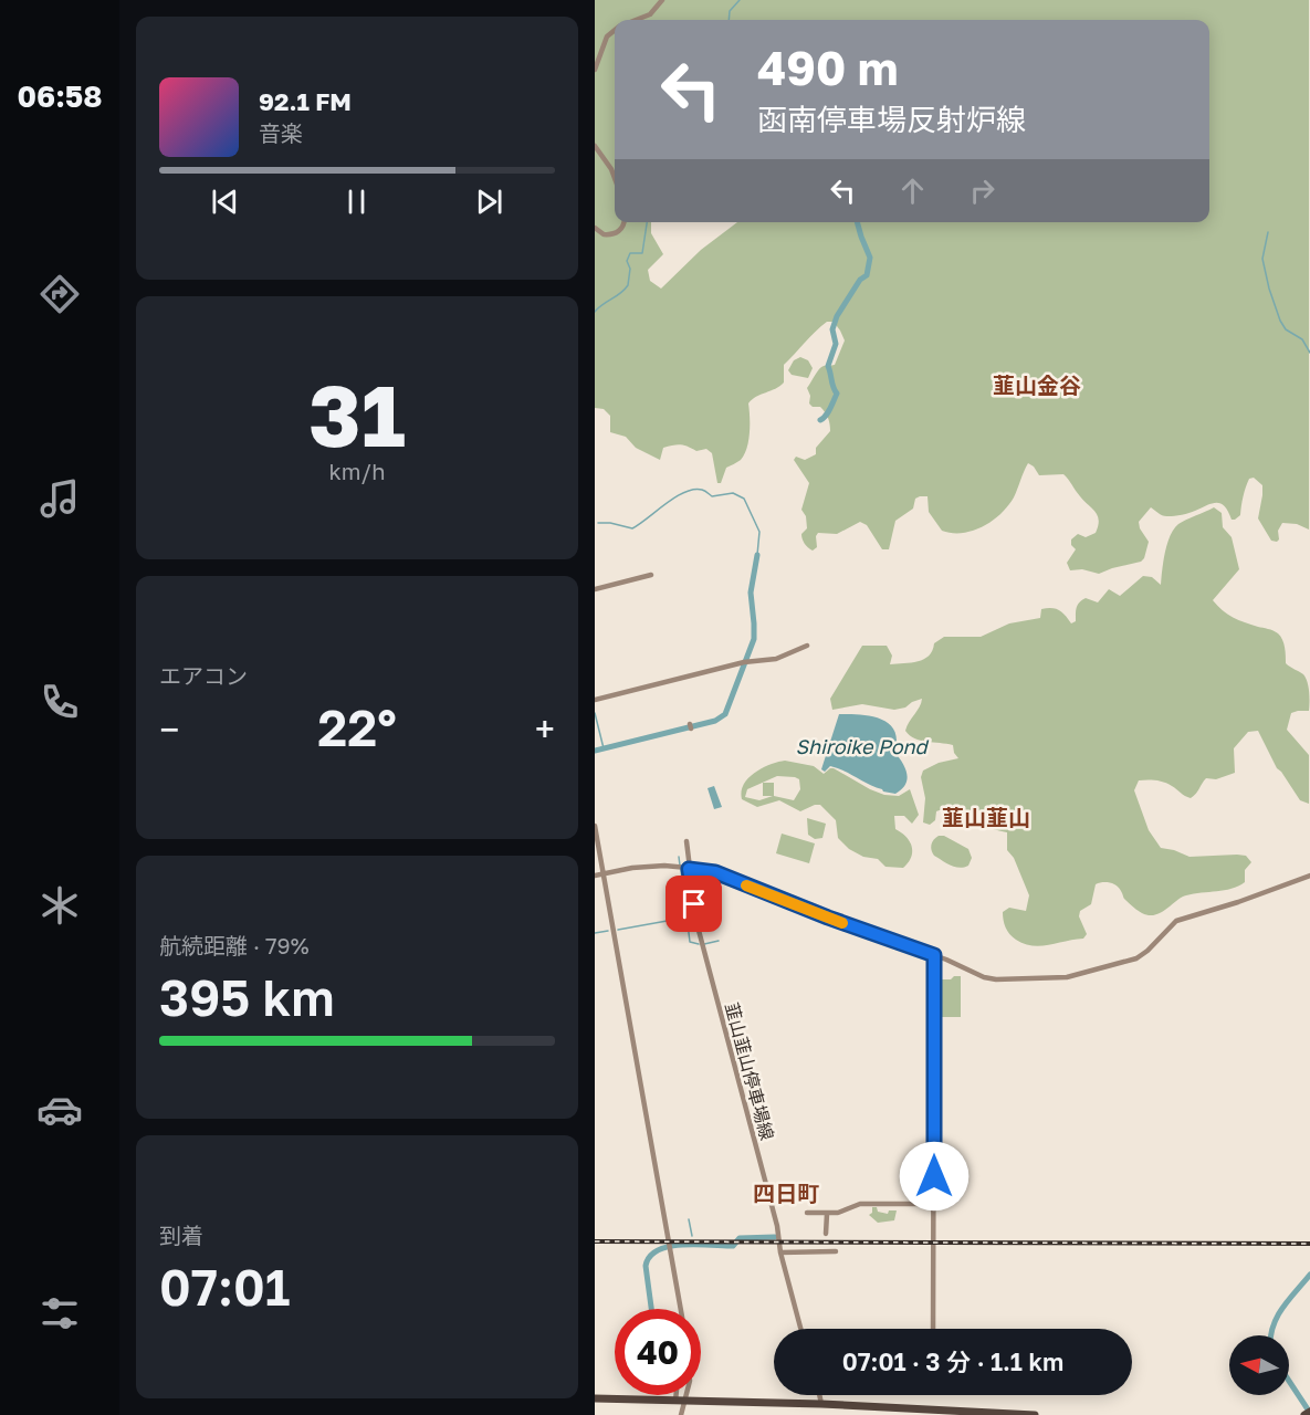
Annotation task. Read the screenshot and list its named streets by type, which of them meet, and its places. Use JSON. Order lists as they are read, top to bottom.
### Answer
{
  "streets": {
    "street": ["韮山韮山停車場線"]
  },
  "districts": ["韮山金谷", "韮山韮山", "四日町"],
  "water": ["Shiroike Pond"],
  "north": "left",
  "page": {
    "tabs": "06:58",
    "turn": ["490 m", "函南停車場反射炉線"],
    "song": ["92.1 FM", "音楽"],
    "tile": [
      ["31", "km/h"],
      "エアコン",
      ["航続距離 · 79%", "395 km"],
      ["到着", "07:01"]
    ],
    "heat": ["−", "22°", "+"],
    "limit": "40",
    "trip": "07:01 · 3 分 · 1.1 km"
  }
}
